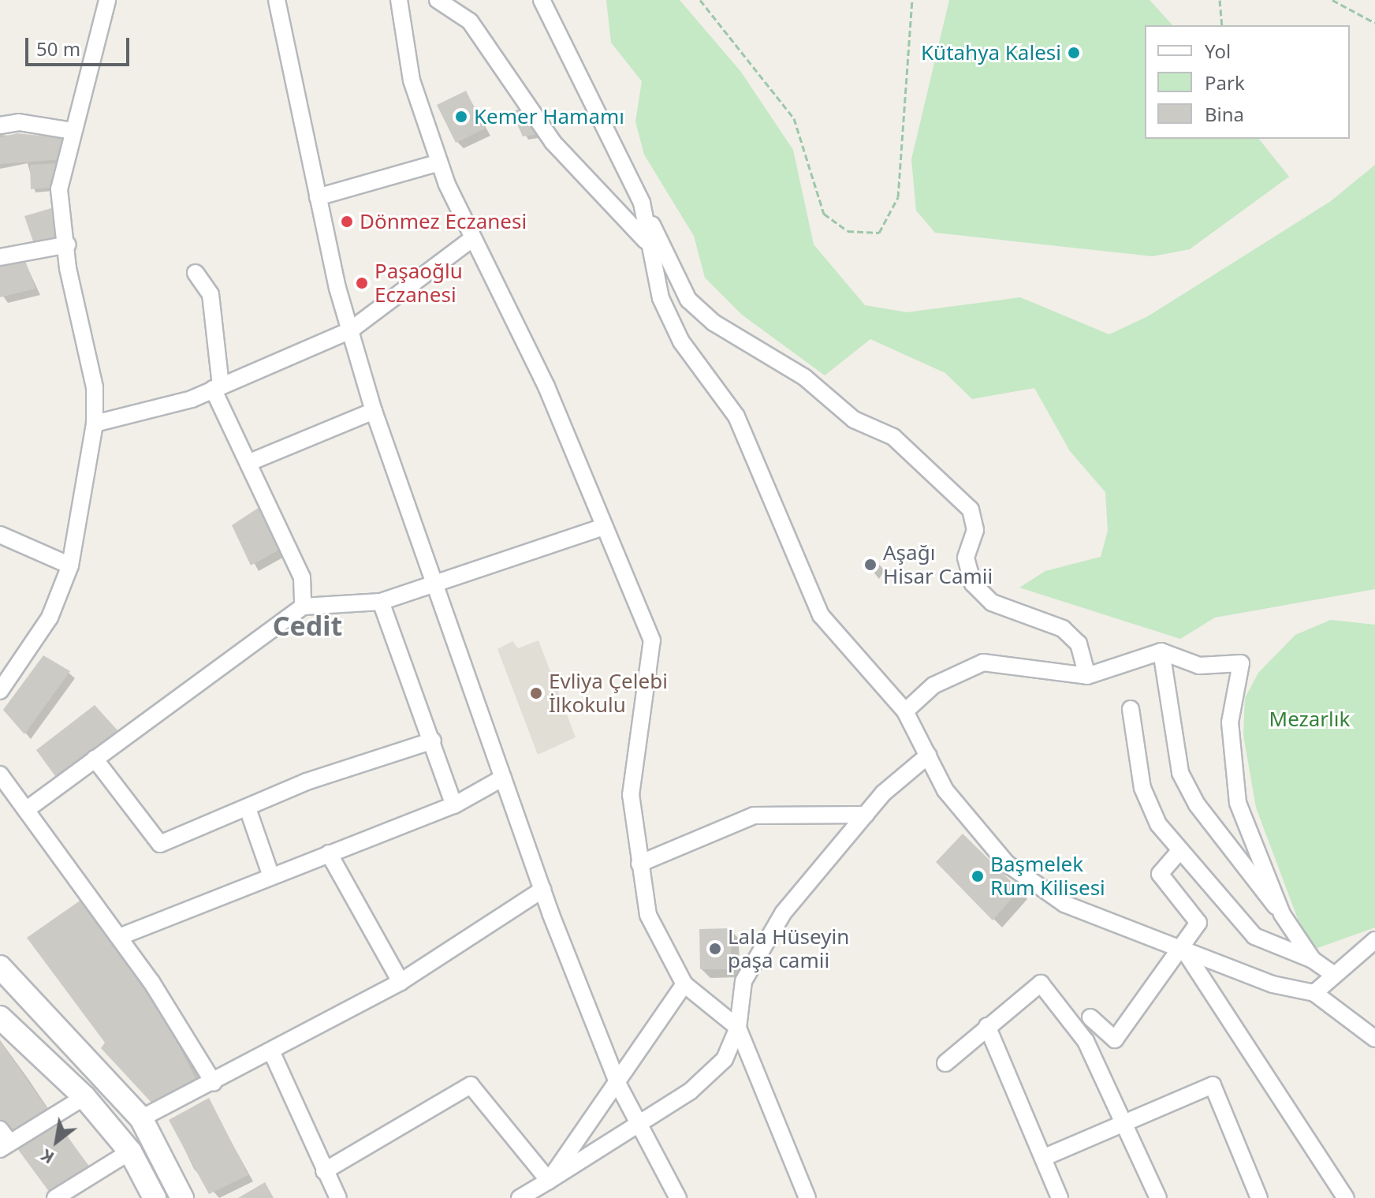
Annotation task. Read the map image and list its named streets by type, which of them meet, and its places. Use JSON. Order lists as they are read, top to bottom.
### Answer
{
  "districts": ["Cedit"],
  "parks": ["Mezarlık"],
  "places": [
    "Kütahya Kalesi",
    "Kemer Hamamı",
    "Dönmez Eczanesi",
    "Paşaoğlu Eczanesi",
    "Aşağı Hisar Camii",
    "Evliya Çelebi İlkokulu",
    "Başmelek Rum Kilisesi",
    "Lala Hüseyin paşa camii"
  ],
  "legend": ["Yol", "Park", "Bina"],
  "scale_bar": "50 m",
  "north": "bottom left"
}
